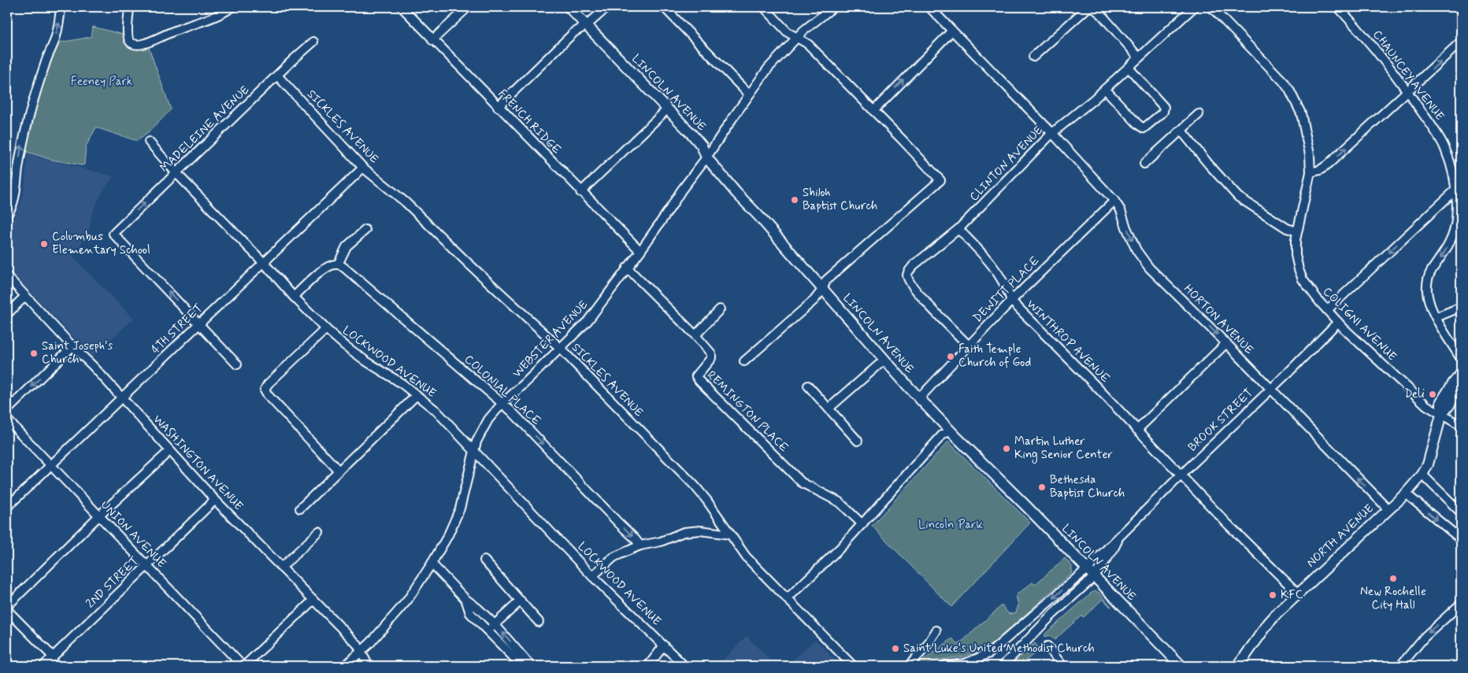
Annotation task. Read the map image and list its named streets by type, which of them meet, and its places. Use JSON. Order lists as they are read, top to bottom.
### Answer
{
  "streets": {
    "main road": ["LINCOLN AVENUE", "NORTH AVENUE"],
    "street": [
      "CHAUNCEY AVENUE",
      "FRENCH RIDGE",
      "SICKLES AVENUE",
      "MADELEINE AVENUE",
      "CLINTON AVENUE",
      "DEWITT PLACE",
      "HORTON AVENUE",
      "COLIGNI AVENUE",
      "4TH STREET",
      "WEBSTER AVENUE",
      "WINTHROP AVENUE",
      "LOCKWOOD AVENUE",
      "COLONIAL PLACE",
      "REMINGTON PLACE",
      "BROOK STREET",
      "WASHINGTON AVENUE",
      "UNION AVENUE",
      "2ND STREET"
    ]
  },
  "crossings": [
    ["LINCOLN AVENUE", "DEWITT PLACE"],
    ["LINCOLN AVENUE", "WEBSTER AVENUE"],
    ["LINCOLN AVENUE", "BROOK STREET"],
    ["FRENCH RIDGE", "WEBSTER AVENUE"],
    ["SICKLES AVENUE", "MADELEINE AVENUE"],
    ["SICKLES AVENUE", "4TH STREET"],
    ["SICKLES AVENUE", "WEBSTER AVENUE"],
    ["MADELEINE AVENUE", "4TH STREET"],
    ["MADELEINE AVENUE", "LOCKWOOD AVENUE"],
    ["CLINTON AVENUE", "DEWITT PLACE"],
    ["CLINTON AVENUE", "HORTON AVENUE"],
    ["CLINTON AVENUE", "WINTHROP AVENUE"],
    ["DEWITT PLACE", "HORTON AVENUE"],
    ["DEWITT PLACE", "WINTHROP AVENUE"],
    ["HORTON AVENUE", "BROOK STREET"],
    ["HORTON AVENUE", "NORTH AVENUE"],
    ["COLIGNI AVENUE", "BROOK STREET"],
    ["COLIGNI AVENUE", "NORTH AVENUE"],
    ["4TH STREET", "LOCKWOOD AVENUE"],
    ["4TH STREET", "WASHINGTON AVENUE"],
    ["4TH STREET", "UNION AVENUE"],
    ["WEBSTER AVENUE", "LOCKWOOD AVENUE"],
    ["WEBSTER AVENUE", "COLONIAL PLACE"],
    ["WEBSTER AVENUE", "REMINGTON PLACE"],
    ["WEBSTER AVENUE", "WASHINGTON AVENUE"],
    ["WINTHROP AVENUE", "BROOK STREET"],
    ["WINTHROP AVENUE", "NORTH AVENUE"],
    ["WASHINGTON AVENUE", "2ND STREET"],
    ["UNION AVENUE", "2ND STREET"]
  ],
  "one_way": ["COLONIAL PLACE"],
  "parks": ["Feeney Park", "Lincoln Park"],
  "places": [
    "Shiloh Baptist Church",
    "Columbus Elementary School",
    "Saint Joseph's Church",
    "Faith Temple Church of God",
    "Deli",
    "Martin Luther King Senior Center",
    "Bethesda Baptist Church",
    "New Rochelle City Hall",
    "KFC",
    "Saint Luke's United Methodist Church"
  ]
}
